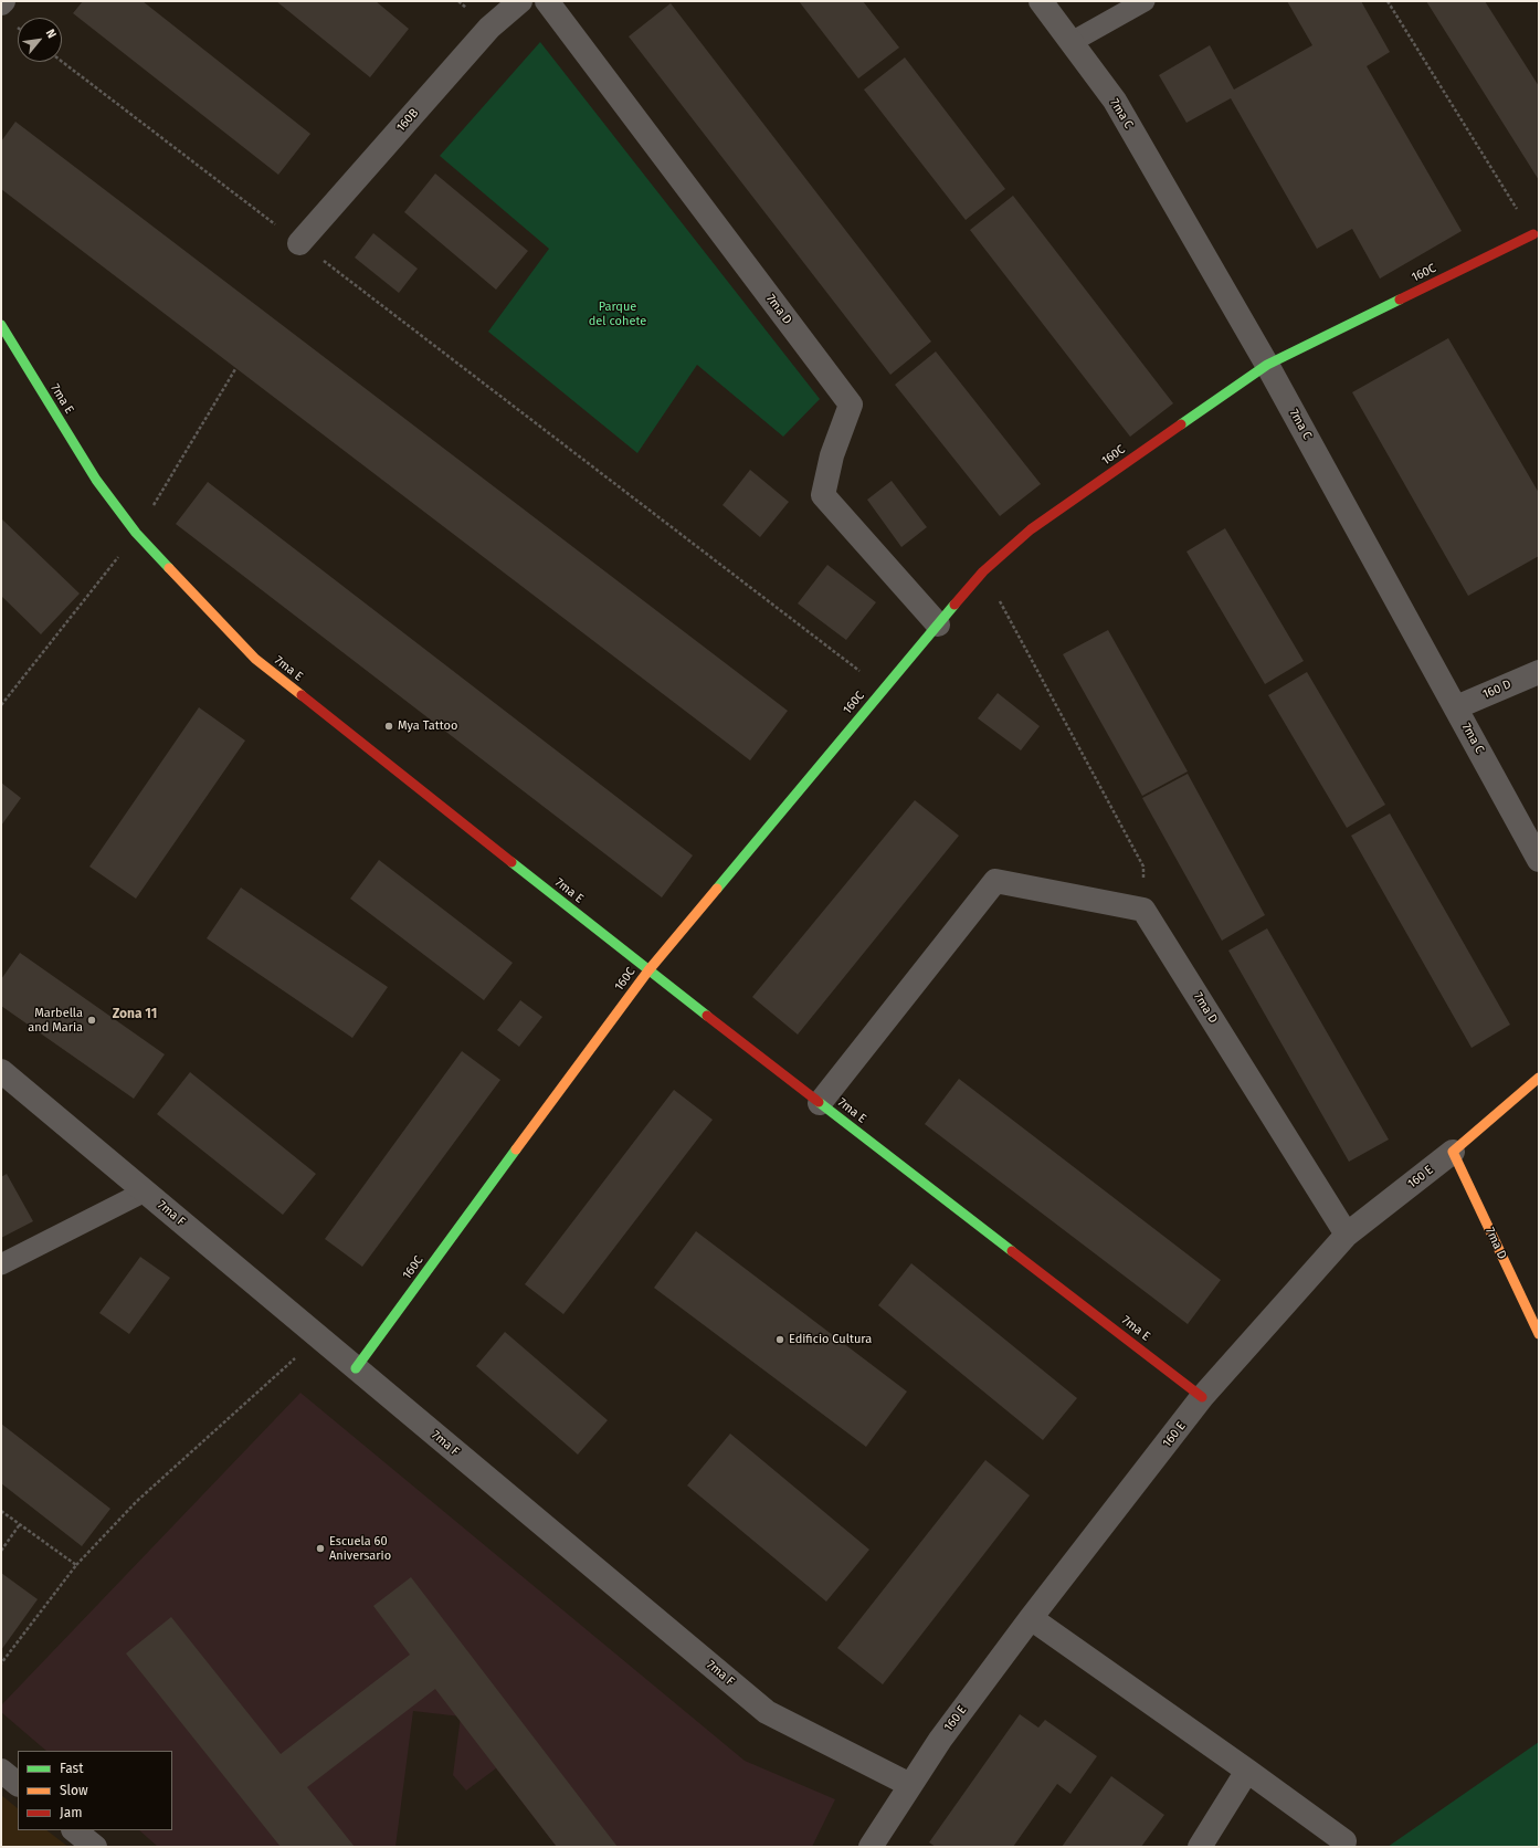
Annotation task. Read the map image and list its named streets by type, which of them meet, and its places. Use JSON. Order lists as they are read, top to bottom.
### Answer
{
  "streets": {
    "street": [
      "7ma C",
      "160B",
      "160C",
      "7ma D",
      "7ma E",
      "160 D",
      "160 E",
      "7ma F"
    ]
  },
  "crossings": [
    ["7ma C", "160C"],
    ["7ma C", "160 D"],
    ["160C", "7ma D"],
    ["160C", "7ma E"],
    ["160C", "7ma F"],
    ["7ma D", "160 E"],
    ["7ma E", "160 E"],
    ["160 E", "7ma F"]
  ],
  "districts": ["Zona 11"],
  "parks": ["Parque del cohete"],
  "places": [
    "Mya Tattoo",
    "Marbella and Maria",
    "Edificio Cultura",
    "Escuela 60 Aniversario"
  ],
  "legend": ["Fast", "Slow", "Jam"],
  "north": "top right"
}
